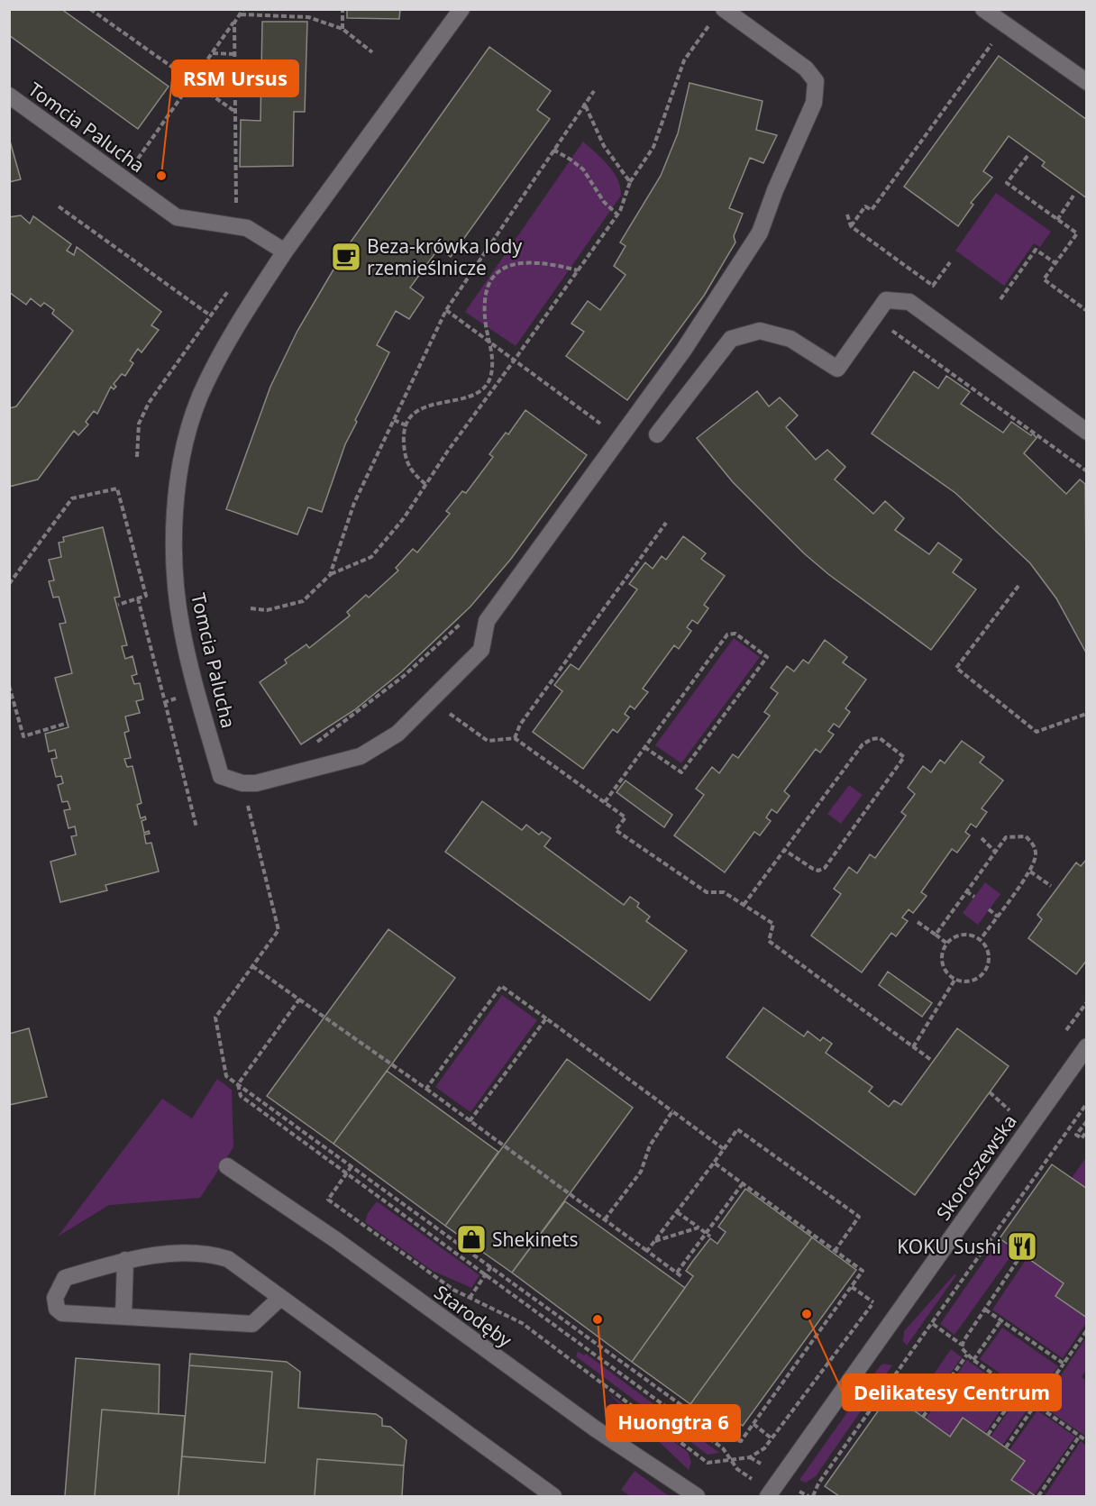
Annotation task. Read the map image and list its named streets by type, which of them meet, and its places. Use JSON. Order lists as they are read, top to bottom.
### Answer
{
  "streets": {
    "street": ["Tomcia Palucha", "Skoroszewska", "Starodęby"]
  },
  "places": {
    "other": ["RSM Ursus", "Delikatesy Centrum", "Huongtra 6"],
    "cafe": ["Beza-krówka lody rzemieślnicze"],
    "shop": ["Shekinets"],
    "restaurant": ["KOKU Sushi"]
  }
}
